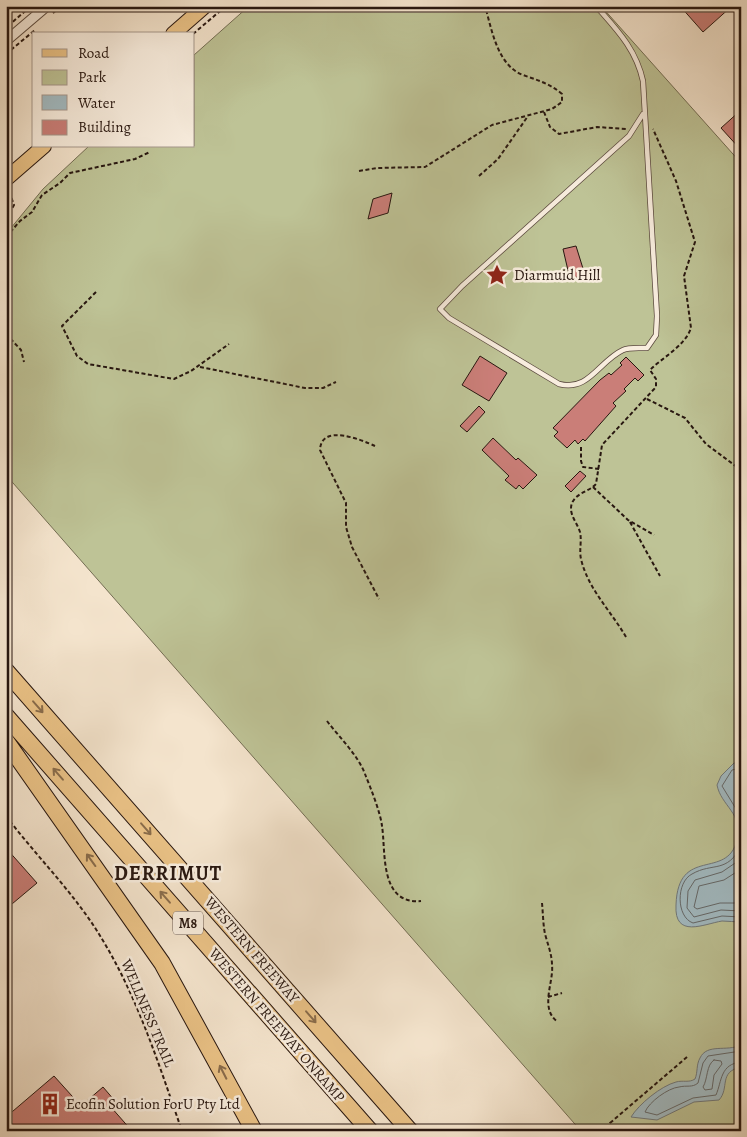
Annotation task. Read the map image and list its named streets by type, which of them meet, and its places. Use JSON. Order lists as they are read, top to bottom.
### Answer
{
  "streets": {
    "highway": ["M8", "WESTERN FREEWAY", "WESTERN FREEWAY ONRAMP"],
    "path": ["WELLNESS TRAIL"]
  },
  "districts": ["DERRIMUT"],
  "places": {
    "place": ["Diarmuid Hill"],
    "building": ["Ecofin Solution ForU Pty Ltd"]
  },
  "legend": [
    "Road",
    "Park",
    "Water",
    "Building"
  ]
}
